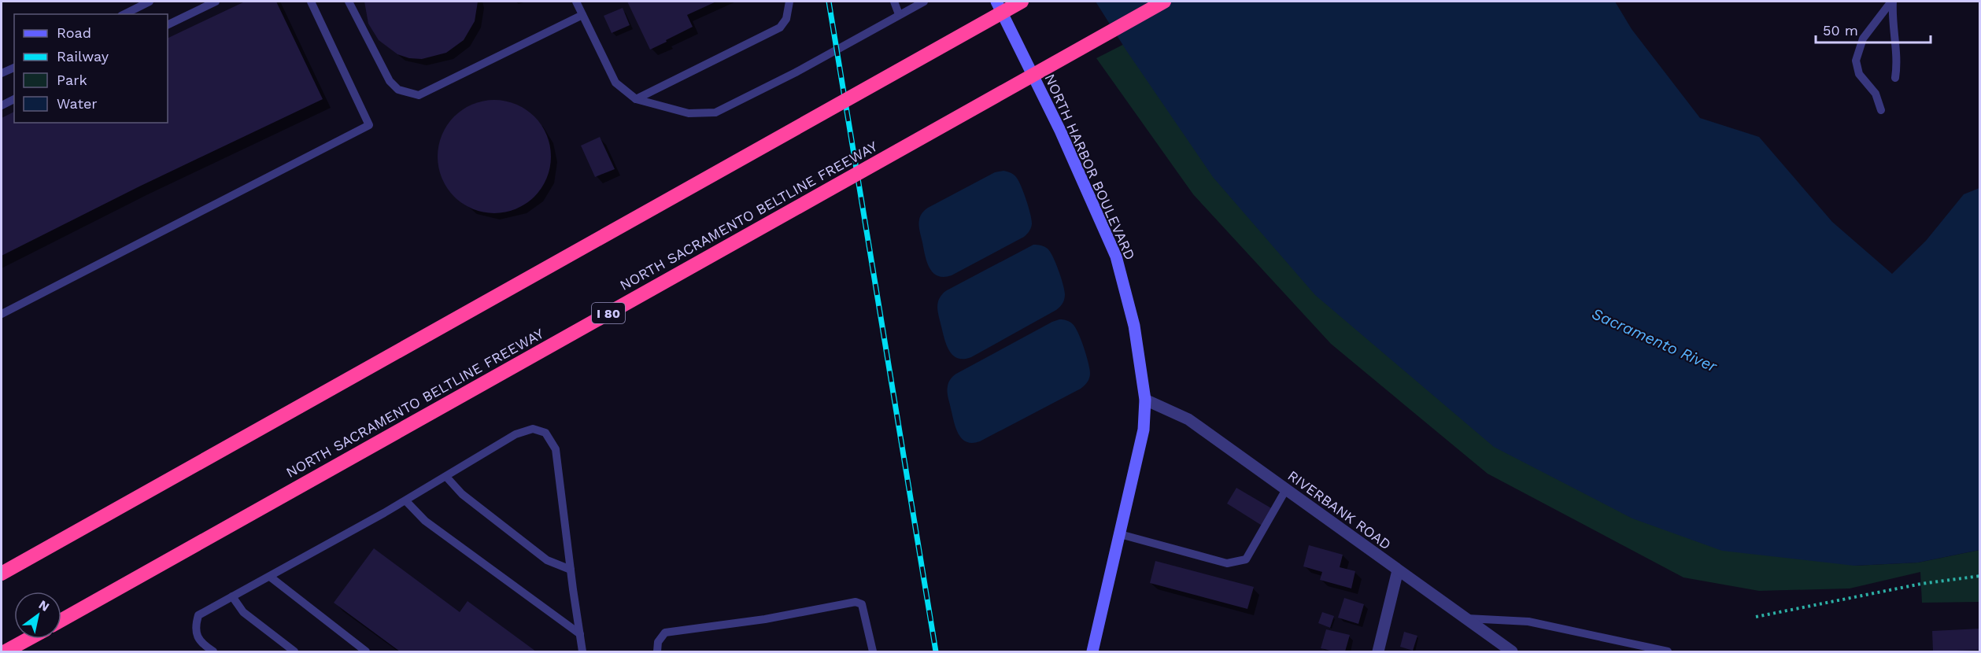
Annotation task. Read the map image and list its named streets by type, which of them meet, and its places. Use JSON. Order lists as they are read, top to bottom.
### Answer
{
  "streets": {
    "highway": ["NORTH SACRAMENTO BELTLINE FREEWAY", "I 80"],
    "main road": ["NORTH HARBOR BOULEVARD"],
    "street": ["RIVERBANK ROAD"]
  },
  "crossings": [
    ["NORTH HARBOR BOULEVARD", "RIVERBANK ROAD"]
  ],
  "water": ["Sacramento River"],
  "legend": [
    "Road",
    "Railway",
    "Park",
    "Water"
  ],
  "scale_bar": "50 m",
  "north": "top right"
}
